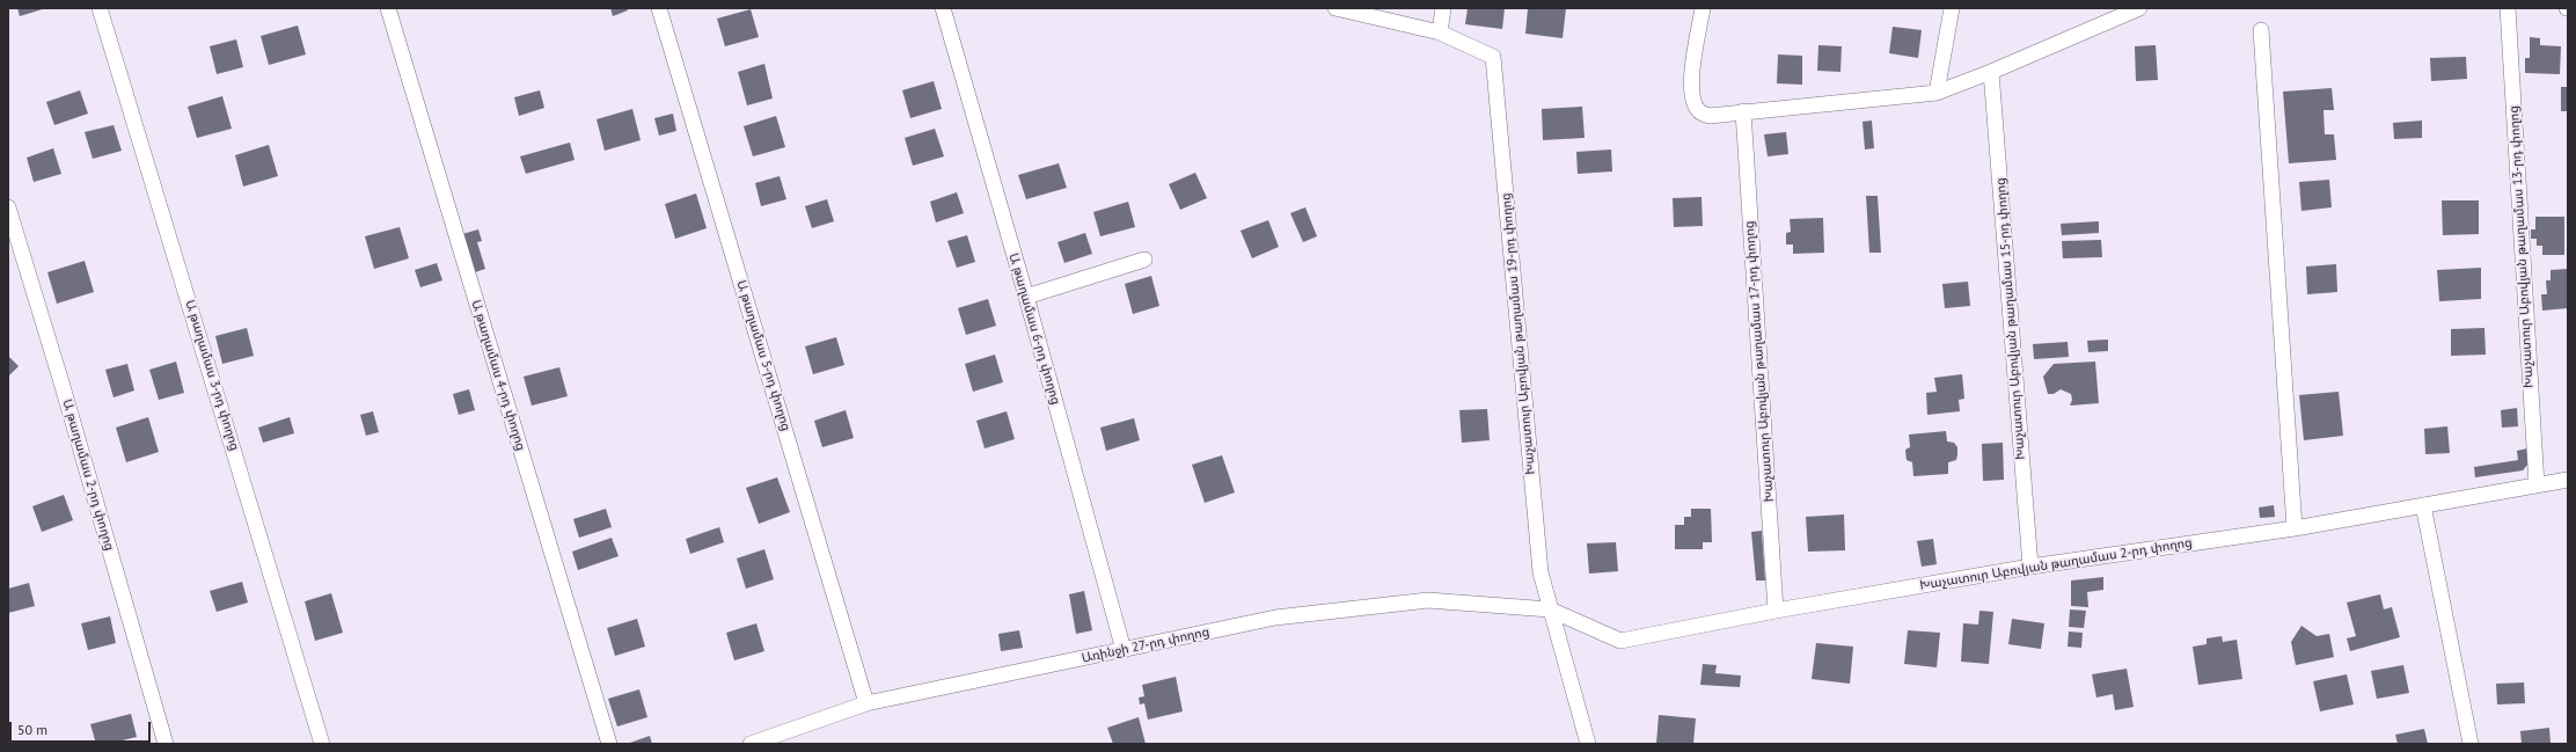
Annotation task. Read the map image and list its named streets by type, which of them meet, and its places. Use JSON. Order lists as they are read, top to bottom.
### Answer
{
  "streets": {
    "street": [
      "Խաչատուր Աբովյան թաղամաս 13-րդ փողոց",
      "Խաչատուր Աբովյան թաղամաս 15-րդ փողոց",
      "Ա թաղամաս 6-րդ փողոց",
      "Խաչատուր Աբովյան թաղամաս 19-րդ փողոց",
      "Ա թաղամաս 5-րդ փողոց",
      "Խաչատուր Աբովյան թաղամաս 17-րդ փողոց",
      "Ա թաղամաս 3-րդ փողոց",
      "Ա թաղամաս 4-րդ փողոց",
      "Ա թաղամաս 2-րդ փողոց",
      "Խաչատուր Աբովյան թաղամաս 2-րդ փողոց",
      "Առինջի 27-րդ փողոց"
    ]
  },
  "crossings": [
    ["Խաչատուր Աբովյան թաղամաս 13-րդ փողոց", "Խաչատուր Աբովյան թաղամաս 2-րդ փողոց"],
    ["Խաչատուր Աբովյան թաղամաս 15-րդ փողոց", "Խաչատուր Աբովյան թաղամաս 2-րդ փողոց"],
    ["Ա թաղամաս 6-րդ փողոց", "Առինջի 27-րդ փողոց"],
    ["Խաչատուր Աբովյան թաղամաս 19-րդ փողոց", "Խաչատուր Աբովյան թաղամաս 2-րդ փողոց"],
    ["Խաչատուր Աբովյան թաղամաս 19-րդ փողոց", "Առինջի 27-րդ փողոց"],
    ["Ա թաղամաս 5-րդ փողոց", "Առինջի 27-րդ փողոց"],
    ["Խաչատուր Աբովյան թաղամաս 17-րդ փողոց", "Խաչատուր Աբովյան թաղամաս 2-րդ փողոց"],
    ["Խաչատուր Աբովյան թաղամաս 2-րդ փողոց", "Առինջի 27-րդ փողոց"]
  ],
  "scale_bar": "50 m"
}
